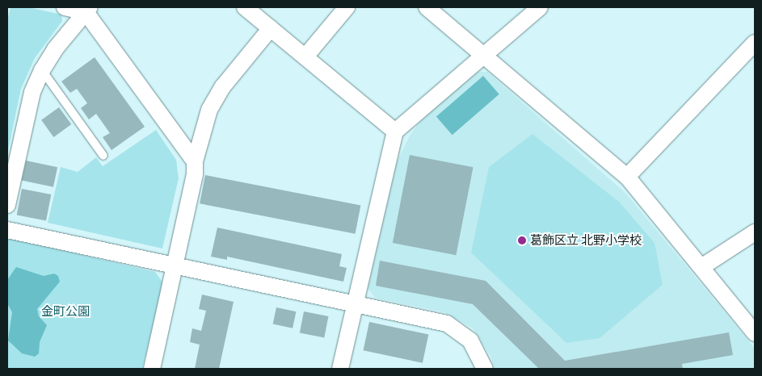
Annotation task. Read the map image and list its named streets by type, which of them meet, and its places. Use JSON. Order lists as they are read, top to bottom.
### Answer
{
  "parks": ["金町公園"],
  "places": ["葛飾区立 北野小学校"]
}
